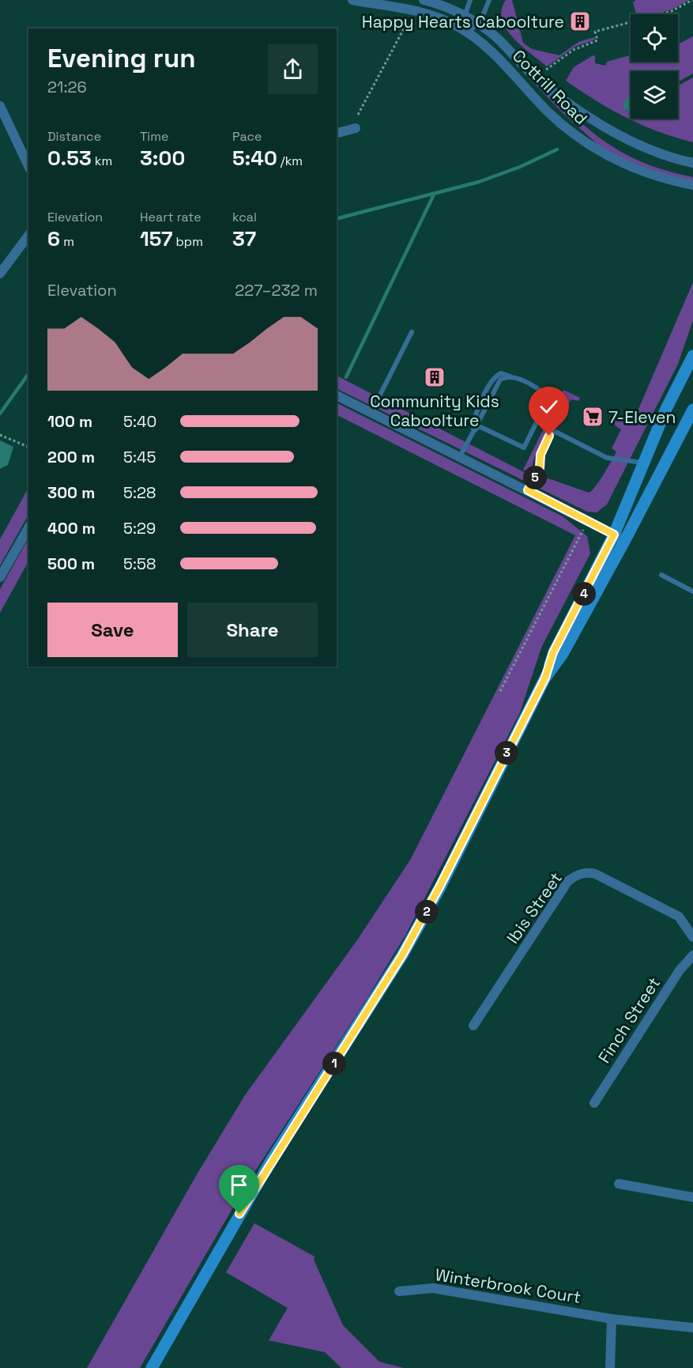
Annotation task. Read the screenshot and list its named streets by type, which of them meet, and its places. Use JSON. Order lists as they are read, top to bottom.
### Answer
{
  "streets": {
    "street": [
      "Cottrill Road",
      "Ibis Street",
      "Finch Street",
      "Winterbrook Court"
    ]
  },
  "places": {
    "building": ["Happy Hearts Caboolture", "Community Kids Caboolture"],
    "supermarket": ["7-Eleven"]
  },
  "page": {
    "heading": ["Evening run", "21:26"],
    "stats": [
      ["Distance", "0.53 km"],
      ["Time", "3:00"],
      ["Pace", "5:40 /km"],
      ["Elevation", "6 m"],
      ["Heart rate", "157 bpm"],
      ["kcal", "37"]
    ],
    "chart": ["Elevation", "227–232 m"],
    "list": [
      {
        "name": "100 m",
        "note": "5:40"
      },
      {
        "name": "200 m",
        "note": "5:45"
      },
      {
        "name": "300 m",
        "note": "5:28"
      },
      {
        "name": "400 m",
        "note": "5:29"
      },
      {
        "name": "500 m",
        "note": "5:58"
      }
    ],
    "pins": [
      "5",
      "4",
      "3",
      "2",
      "1"
    ],
    "buttons": ["Save", "Share"]
  }
}
